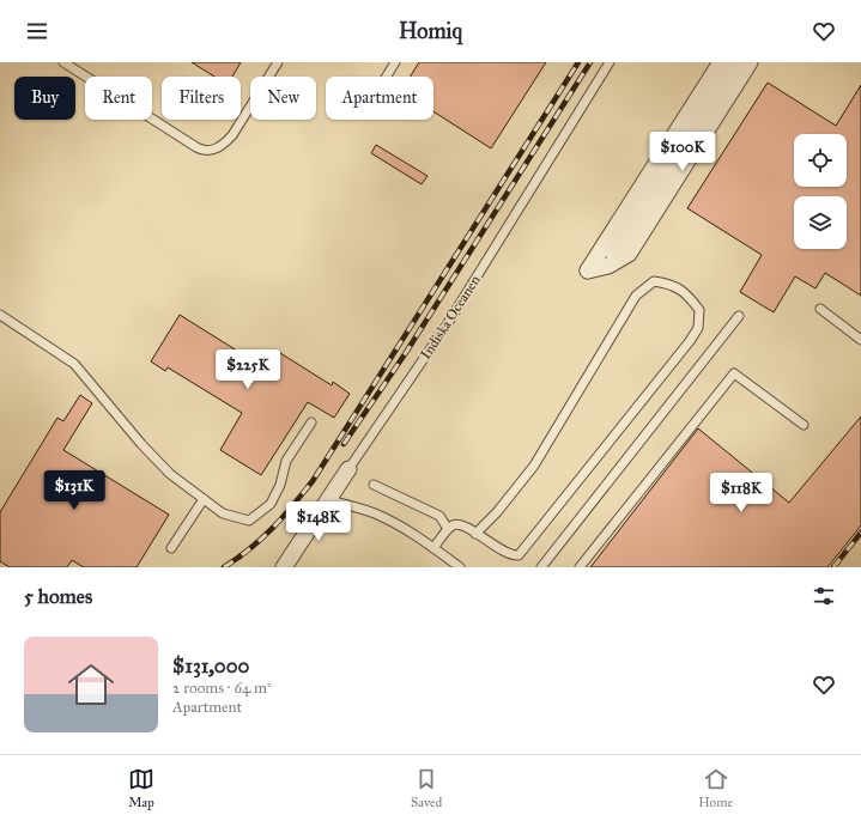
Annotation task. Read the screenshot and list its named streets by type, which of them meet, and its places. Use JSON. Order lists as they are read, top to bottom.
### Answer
{
  "streets": {
    "street": ["Indiska Oceanen"]
  },
  "page": {
    "header": "Homiq",
    "chip": [
      "Buy",
      "Rent",
      "Filters",
      "New",
      "Apartment"
    ],
    "price": [
      "$100K",
      "$225K",
      "$131K",
      "$118K",
      "$148K"
    ],
    "heading": "5 homes",
    "list": [
      {
        "name": "$131,000",
        "note": "2 rooms · 64 m² · Apartment"
      }
    ],
    "tabs": ["Map", "Saved", "Home"]
  }
}
